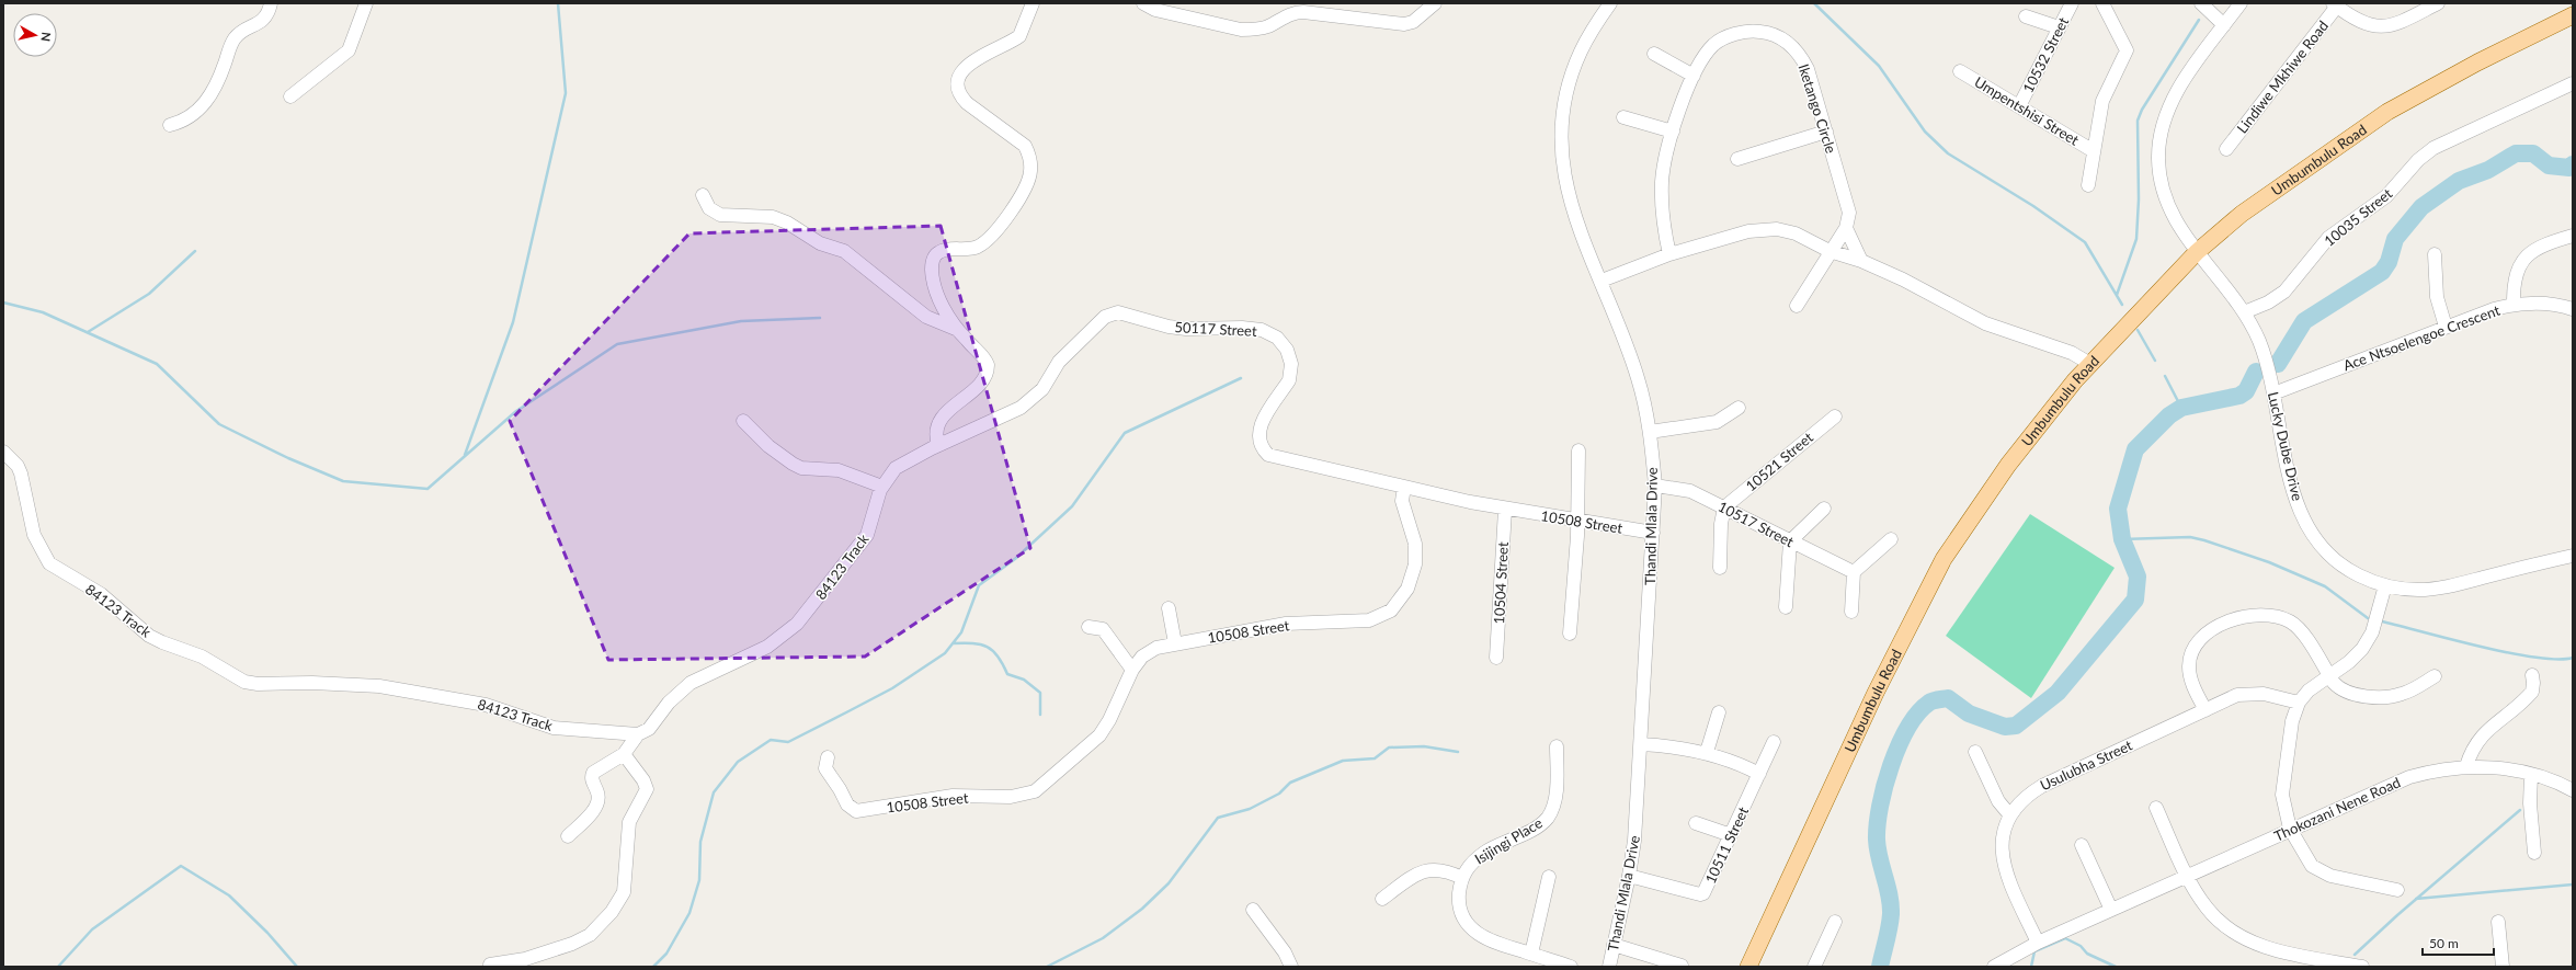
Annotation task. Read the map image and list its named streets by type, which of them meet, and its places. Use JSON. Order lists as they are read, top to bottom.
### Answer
{
  "streets": {
    "main road": ["Umbumbulu Road"],
    "street": [
      "10532 Street",
      "Lindiwe Mkhiwe Road",
      "Iketango Circle",
      "Umpentshisi Street",
      "10035 Street",
      "50117 Street",
      "Ace Ntsoelengoe Crescent",
      "Lucky Dube Drive",
      "10521 Street",
      "10508 Street",
      "10517 Street",
      "Thandi Mlala Drive",
      "84123 Track",
      "10504 Street",
      "Usulubha Street",
      "Thokozani Nene Road",
      "Isijingi Place",
      "10511 Street"
    ]
  },
  "crossings": [
    ["10532 Street", "Umpentshisi Street"],
    ["Umbumbulu Road", "Lucky Dube Drive"],
    ["10035 Street", "Lucky Dube Drive"],
    ["50117 Street", "10508 Street"],
    ["50117 Street", "84123 Track"],
    ["Ace Ntsoelengoe Crescent", "Lucky Dube Drive"],
    ["10521 Street", "10517 Street"],
    ["10508 Street", "Thandi Mlala Drive"],
    ["10508 Street", "10504 Street"],
    ["10517 Street", "Thandi Mlala Drive"],
    ["Thandi Mlala Drive", "10511 Street"],
    ["Usulubha Street", "Thokozani Nene Road"]
  ],
  "scale_bar": "50 m",
  "north": "right"
}
